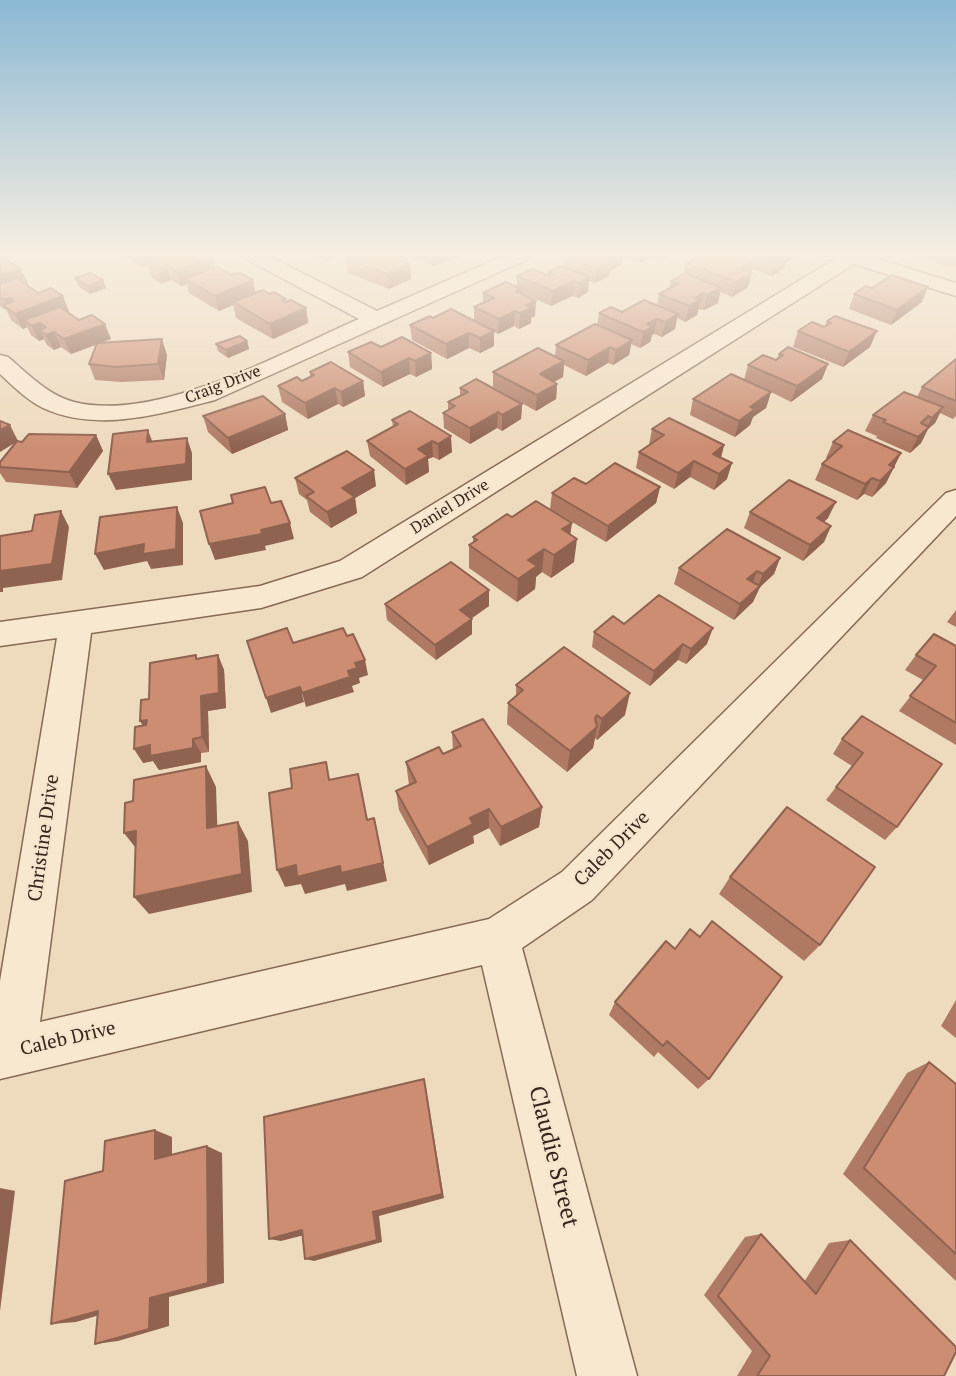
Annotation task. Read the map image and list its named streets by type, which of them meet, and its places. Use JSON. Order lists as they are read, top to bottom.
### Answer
{
  "streets": {
    "street": [
      "Craig Drive",
      "Daniel Drive",
      "Christine Drive",
      "Caleb Drive",
      "Claudie Street"
    ]
  },
  "crossings": [
    ["Daniel Drive", "Christine Drive"],
    ["Christine Drive", "Caleb Drive"],
    ["Caleb Drive", "Claudie Street"]
  ]
}
